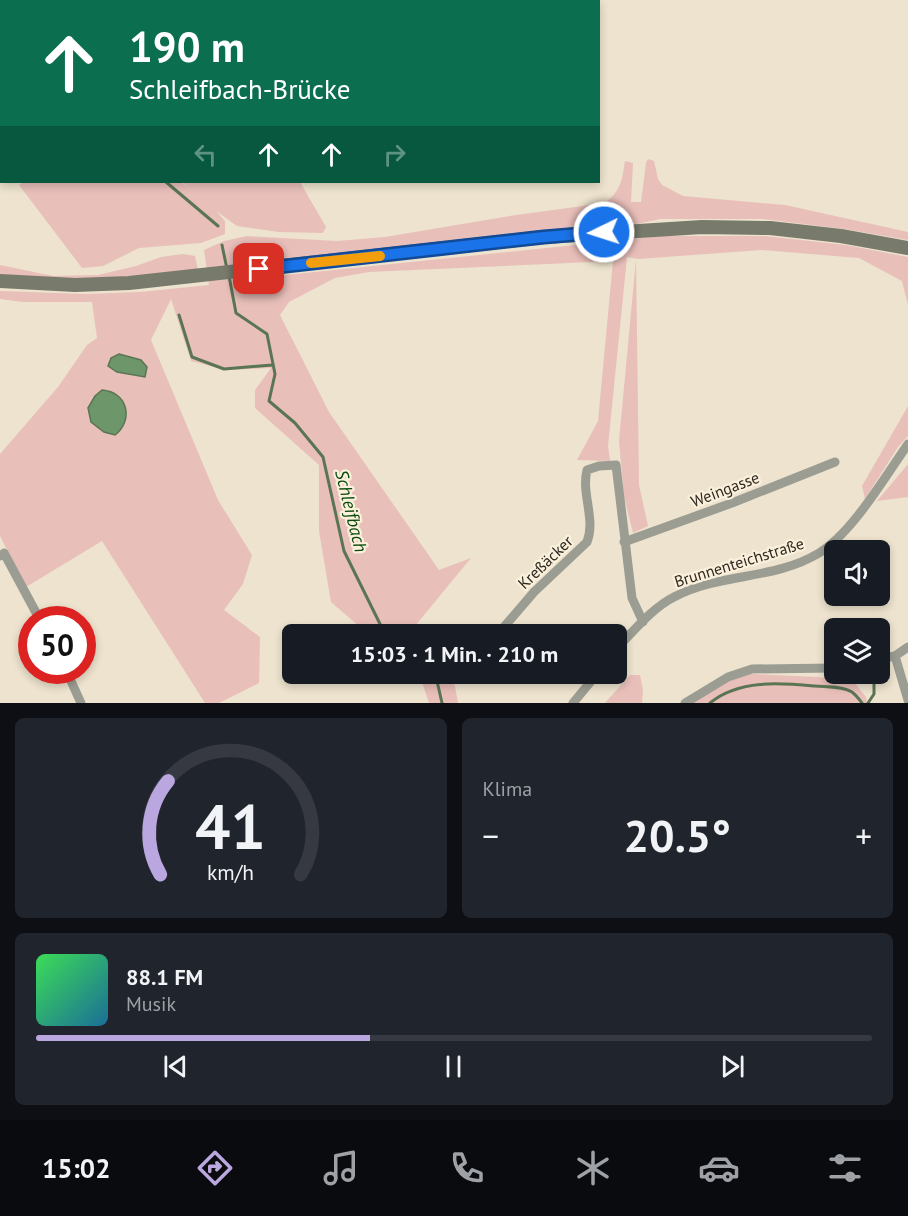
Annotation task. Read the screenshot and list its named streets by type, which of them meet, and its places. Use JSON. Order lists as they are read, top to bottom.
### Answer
{
  "streets": {
    "street": ["Weingasse", "Kreßäcker", "Brunnenteichstraße"]
  },
  "crossings": [
    ["Weingasse", "Kreßäcker"]
  ],
  "water": ["Schleifbach"],
  "page": {
    "turn": ["190 m", "Schleifbach-Brücke"],
    "limit": "50",
    "trip": "15:03 · 1 Min. · 210 m",
    "tile": "Klima",
    "heat": ["−", "20.5°", "+"],
    "song": ["88.1 FM", "Musik"],
    "tabs": "15:02",
    "gauge": ["41", "km/h"]
  }
}
